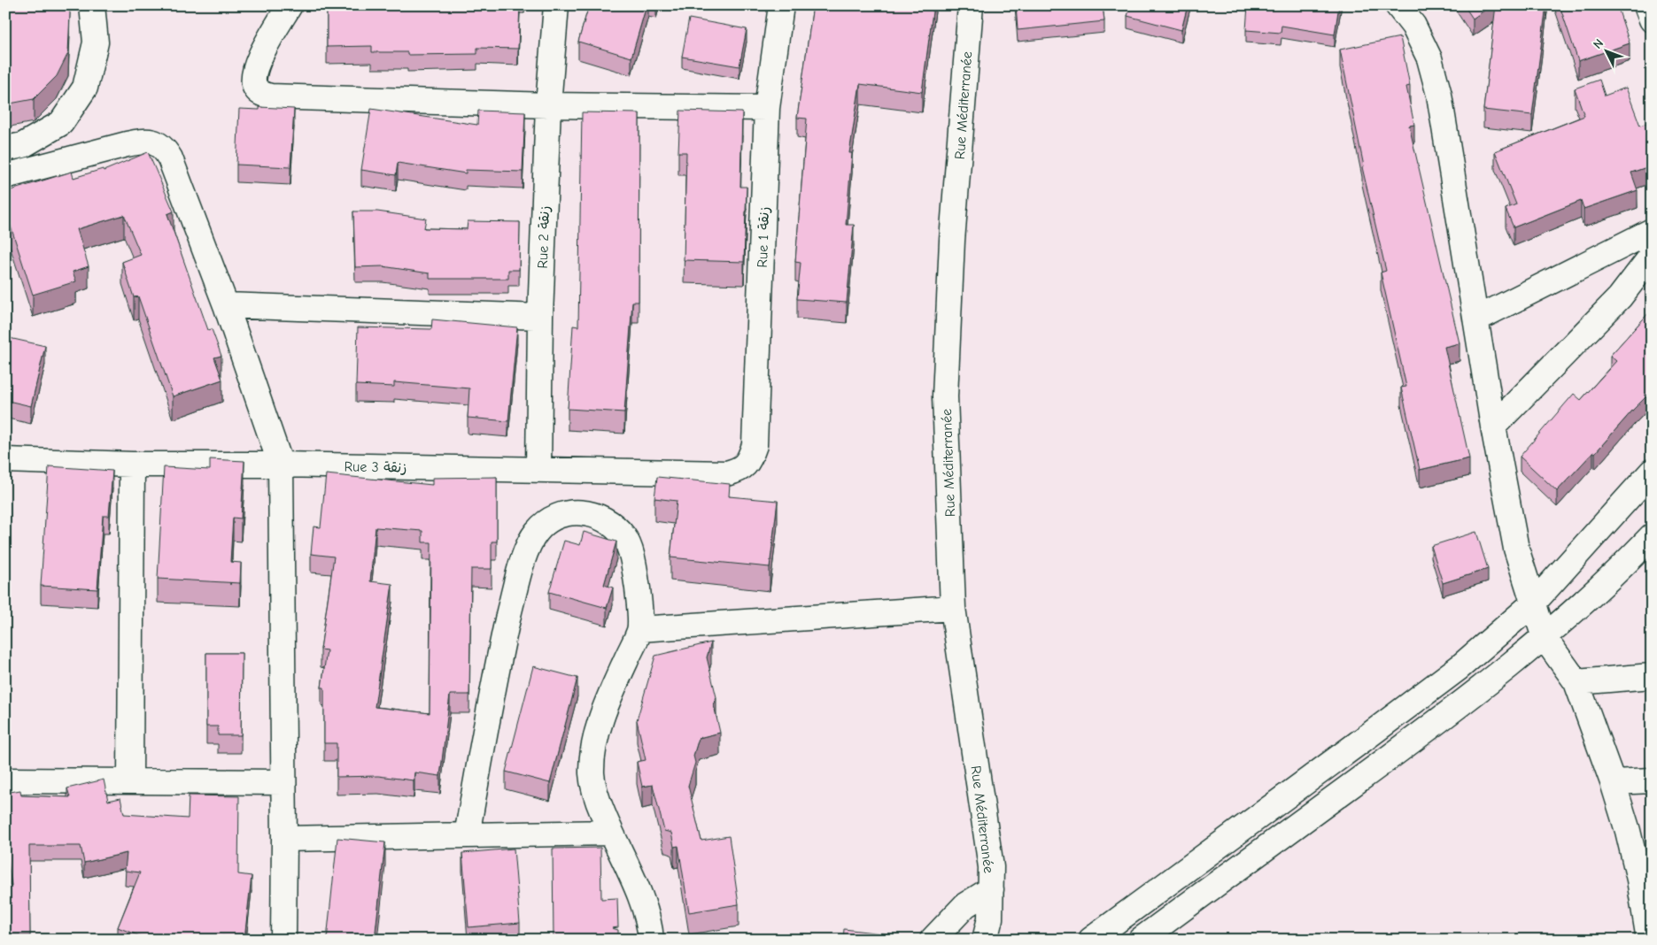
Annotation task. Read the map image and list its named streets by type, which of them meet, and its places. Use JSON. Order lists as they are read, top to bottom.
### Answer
{
  "streets": {
    "street": [
      "Rue Méditerranée",
      "Rue 2 زنقة",
      "Rue 1 زنقة",
      "Rue 3 زنقة"
    ]
  },
  "crossings": [
    ["Rue 2 زنقة", "Rue 3 زنقة"],
    ["Rue 1 زنقة", "Rue 3 زنقة"]
  ],
  "north": "top left"
}
